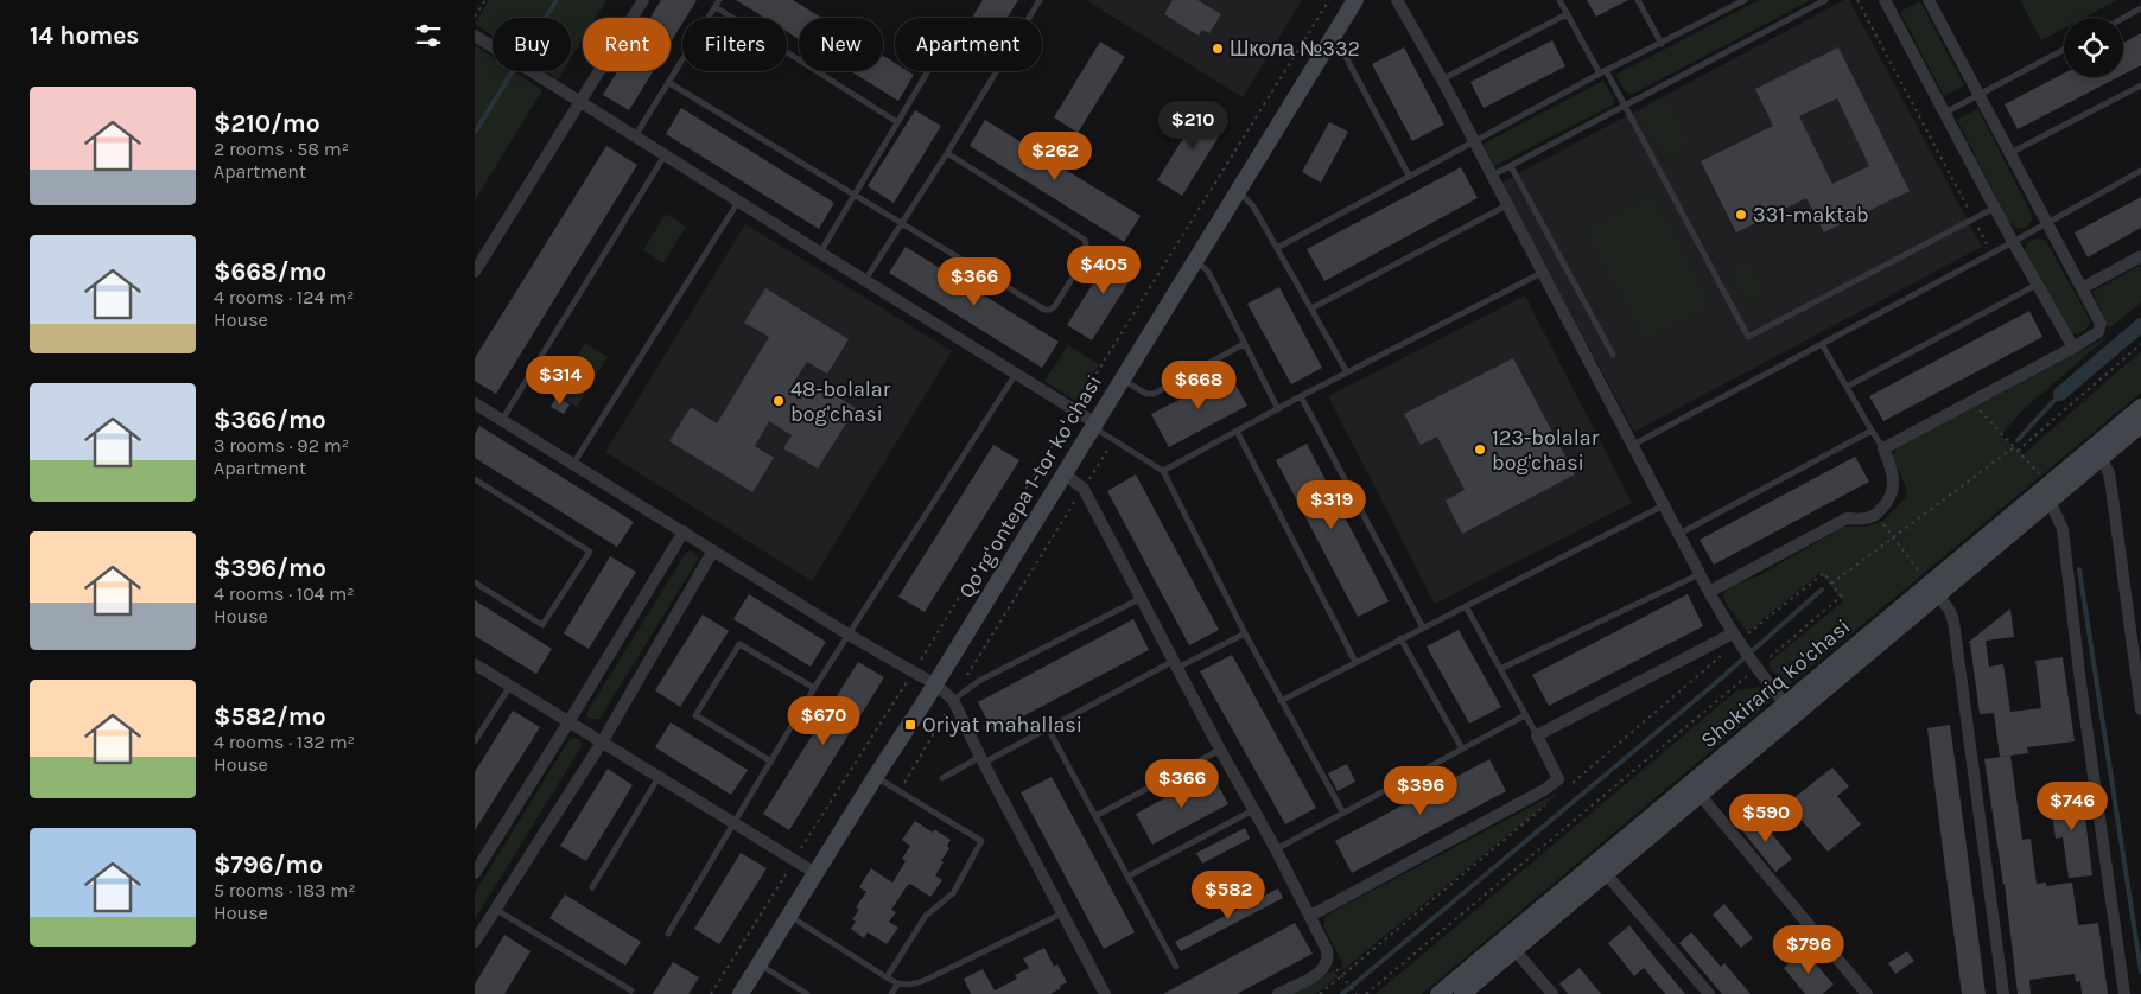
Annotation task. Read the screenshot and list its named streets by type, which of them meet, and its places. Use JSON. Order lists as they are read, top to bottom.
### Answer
{
  "streets": {
    "main road": ["Qoʻrgʻontepa 1-tor koʻchasi", "Shokirariq ko'chasi"]
  },
  "places": {
    "other": [
      "Школа №332",
      "331-maktab",
      "48-bolalar bog'chasi",
      "123-bolalar bog'chasi"
    ],
    "transit": ["Oriyat mahallasi"]
  },
  "page": {
    "heading": "14 homes",
    "chip": [
      "Buy",
      "Rent",
      "Filters",
      "New",
      "Apartment"
    ],
    "list": [
      {
        "name": "$210/mo",
        "note": "2 rooms · 58 m² · Apartment"
      },
      {
        "name": "$668/mo",
        "note": "4 rooms · 124 m² · House"
      },
      {
        "name": "$366/mo",
        "note": "3 rooms · 92 m² · Apartment"
      },
      {
        "name": "$396/mo",
        "note": "4 rooms · 104 m² · House"
      },
      {
        "name": "$582/mo",
        "note": "4 rooms · 132 m² · House"
      },
      {
        "name": "$796/mo",
        "note": "5 rooms · 183 m² · House"
      }
    ],
    "price": [
      "$210",
      "$262",
      "$405",
      "$366",
      "$314",
      "$668",
      "$319",
      "$670",
      "$366",
      "$396",
      "$746",
      "$590",
      "$582",
      "$796"
    ]
  }
}
